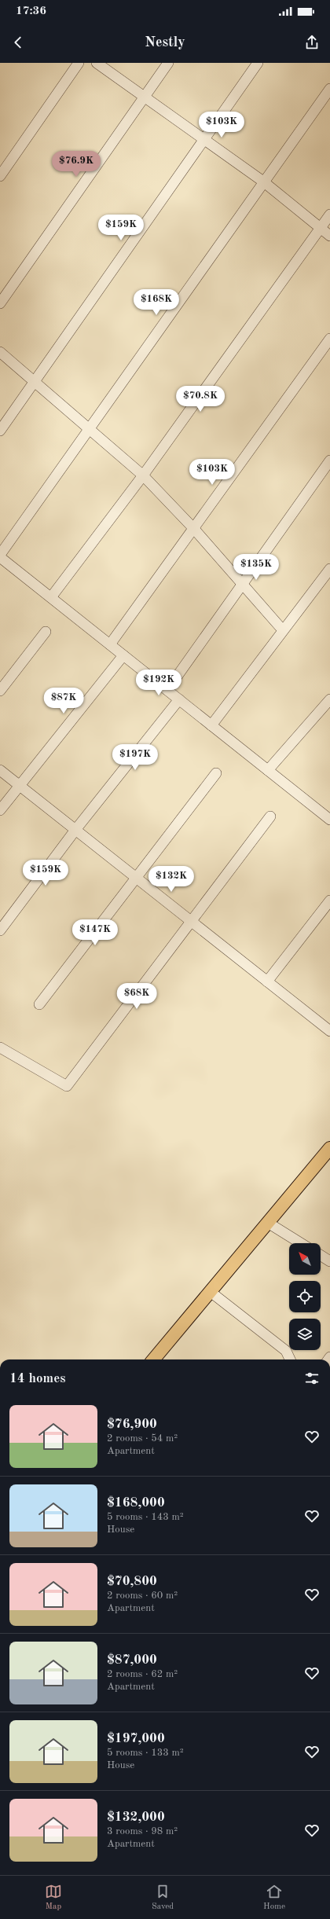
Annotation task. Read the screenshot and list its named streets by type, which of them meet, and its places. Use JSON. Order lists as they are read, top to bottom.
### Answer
{
  "north": "top left",
  "page": {
    "status": "17:36",
    "header": "Nestly",
    "price": [
      "$103K",
      "$76.9K",
      "$159K",
      "$168K",
      "$70.8K",
      "$103K",
      "$135K",
      "$192K",
      "$87K",
      "$197K",
      "$159K",
      "$132K",
      "$147K",
      "$68K"
    ],
    "heading": "14 homes",
    "list": [
      {
        "name": "$76,900",
        "note": "2 rooms · 54 m² · Apartment"
      },
      {
        "name": "$168,000",
        "note": "5 rooms · 143 m² · House"
      },
      {
        "name": "$70,800",
        "note": "2 rooms · 60 m² · Apartment"
      },
      {
        "name": "$87,000",
        "note": "2 rooms · 62 m² · Apartment"
      },
      {
        "name": "$197,000",
        "note": "5 rooms · 133 m² · House"
      },
      {
        "name": "$132,000",
        "note": "3 rooms · 98 m² · Apartment"
      }
    ],
    "tabs": ["Map", "Saved", "Home"]
  }
}
